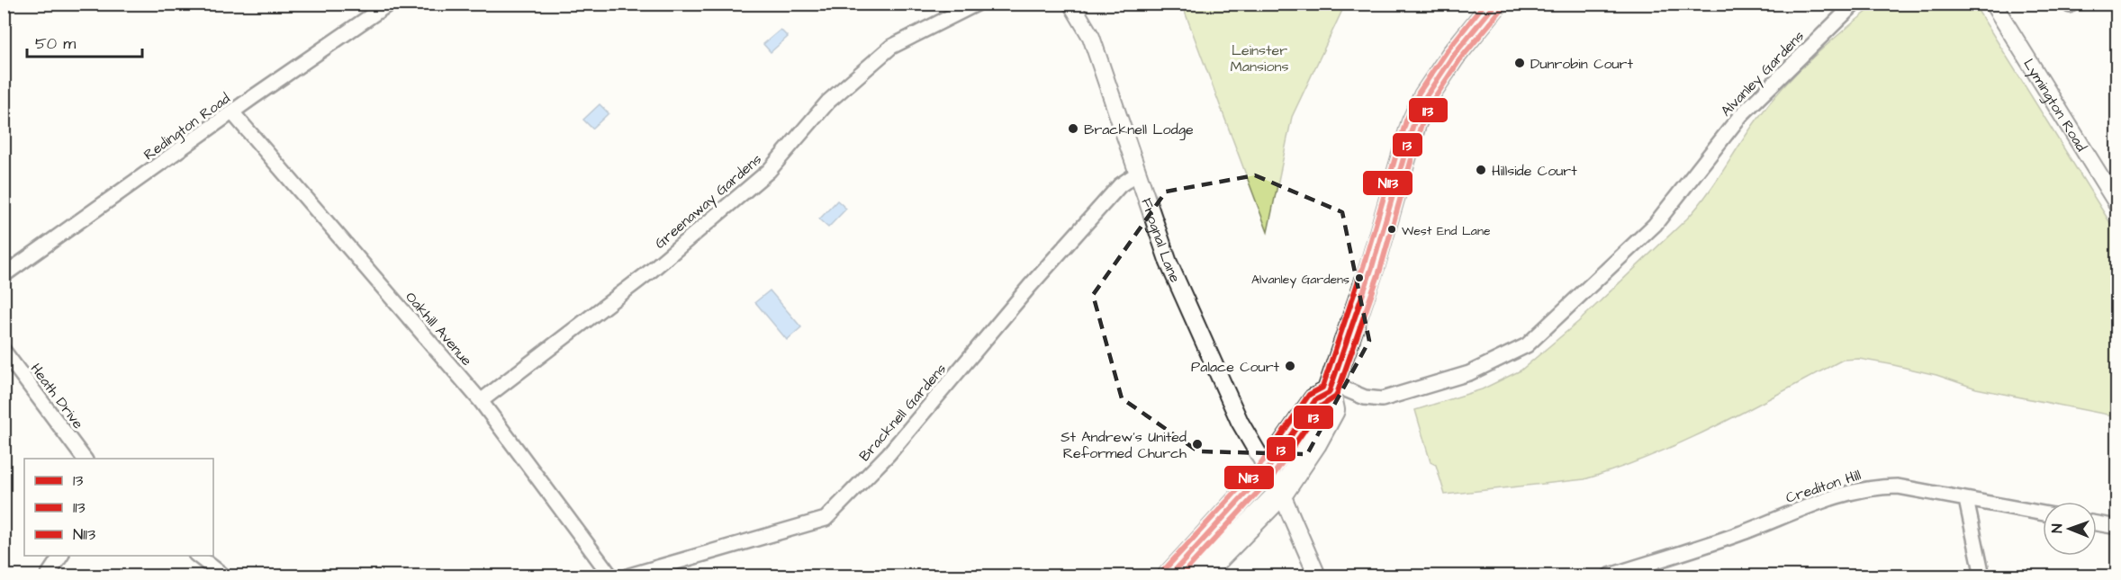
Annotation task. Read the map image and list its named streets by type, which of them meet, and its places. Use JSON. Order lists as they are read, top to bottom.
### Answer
{
  "streets": {
    "street": [
      "Alvanley Gardens",
      "Lymington Road",
      "Redington Road",
      "Greenaway Gardens",
      "Frognal Lane",
      "Oakhill Avenue",
      "Heath Drive",
      "Bracknell Gardens",
      "Crediton Hill"
    ]
  },
  "crossings": [
    ["Redington Road", "Oakhill Avenue"],
    ["Greenaway Gardens", "Oakhill Avenue"],
    ["Frognal Lane", "Bracknell Gardens"]
  ],
  "parks": ["Leinster Mansions"],
  "places": [
    "Dunrobin Court",
    "Bracknell Lodge",
    "Hillside Court",
    "West End Lane",
    "Alvanley Gardens",
    "Palace Court",
    "St Andrew's United Reformed Church"
  ],
  "lines": ["transit line 13", "transit line N113", "transit line 113"],
  "legend": ["13", "113", "N113"],
  "scale_bar": "50 m",
  "north": "left"
}
